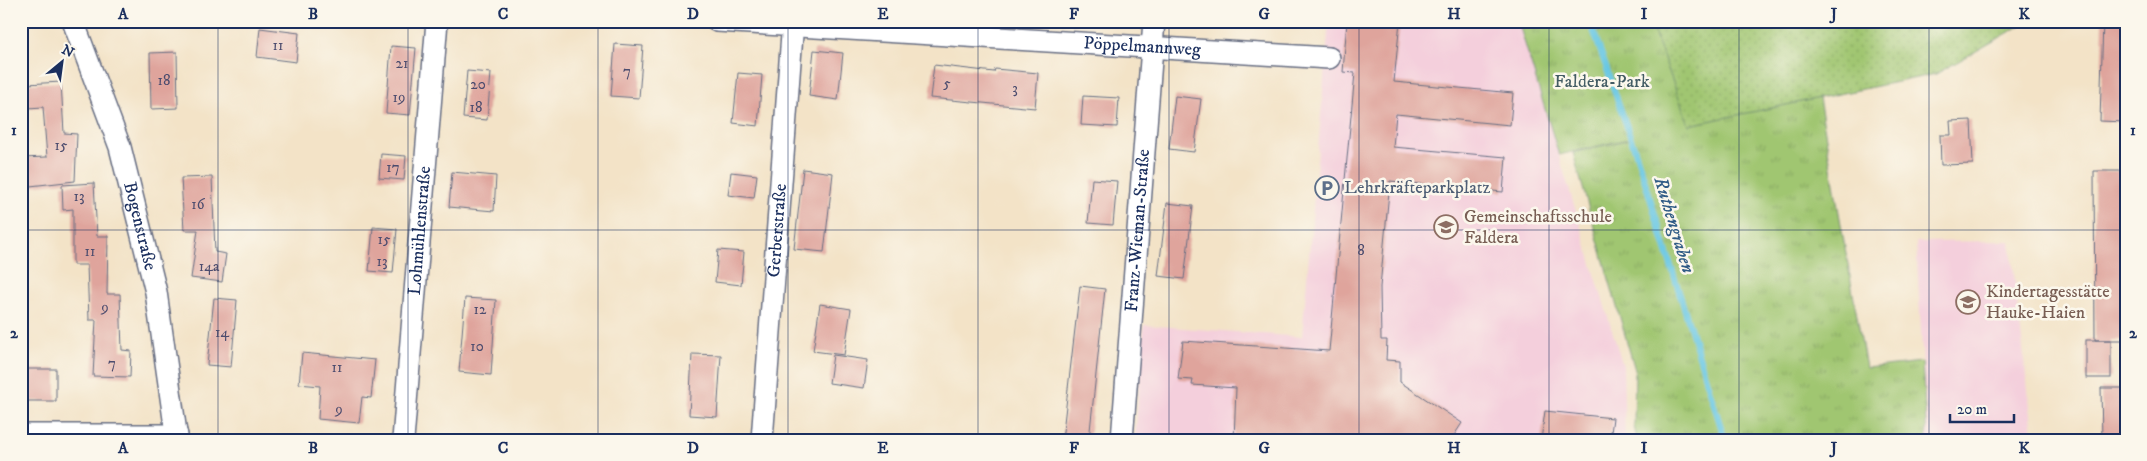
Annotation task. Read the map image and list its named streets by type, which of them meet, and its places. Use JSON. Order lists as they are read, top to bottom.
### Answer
{
  "streets": {
    "street": [
      "Pöppelmannweg",
      "Bogenstraße",
      "Lohmühlenstraße",
      "Gerberstraße",
      "Franz-Wieman-Straße"
    ]
  },
  "crossings": [
    ["Pöppelmannweg", "Gerberstraße"],
    ["Pöppelmannweg", "Franz-Wieman-Straße"]
  ],
  "water": ["Ruthengraben"],
  "parks": ["Faldera-Park"],
  "places": {
    "parking": ["Lehrkräfteparkplatz"],
    "school or university": ["Gemeinschaftsschule Faldera", "Kindertagesstätte Hauke-Haien"]
  },
  "house_numbers": [
    "11",
    "21",
    "7",
    "18",
    "5",
    "20",
    "3",
    "19",
    "18",
    "15",
    "17",
    "13",
    "16",
    "15",
    "8",
    "11",
    "13",
    "14a",
    "9",
    "12",
    "14",
    "10",
    "7",
    "11",
    "9"
  ],
  "scale_bar": "20 m",
  "north": "top right",
  "grid": {
    "columns": [
      "A",
      "B",
      "C",
      "D",
      "E",
      "F",
      "G",
      "H",
      "I",
      "J",
      "K"
    ],
    "rows": ["1", "2"]
  }
}
